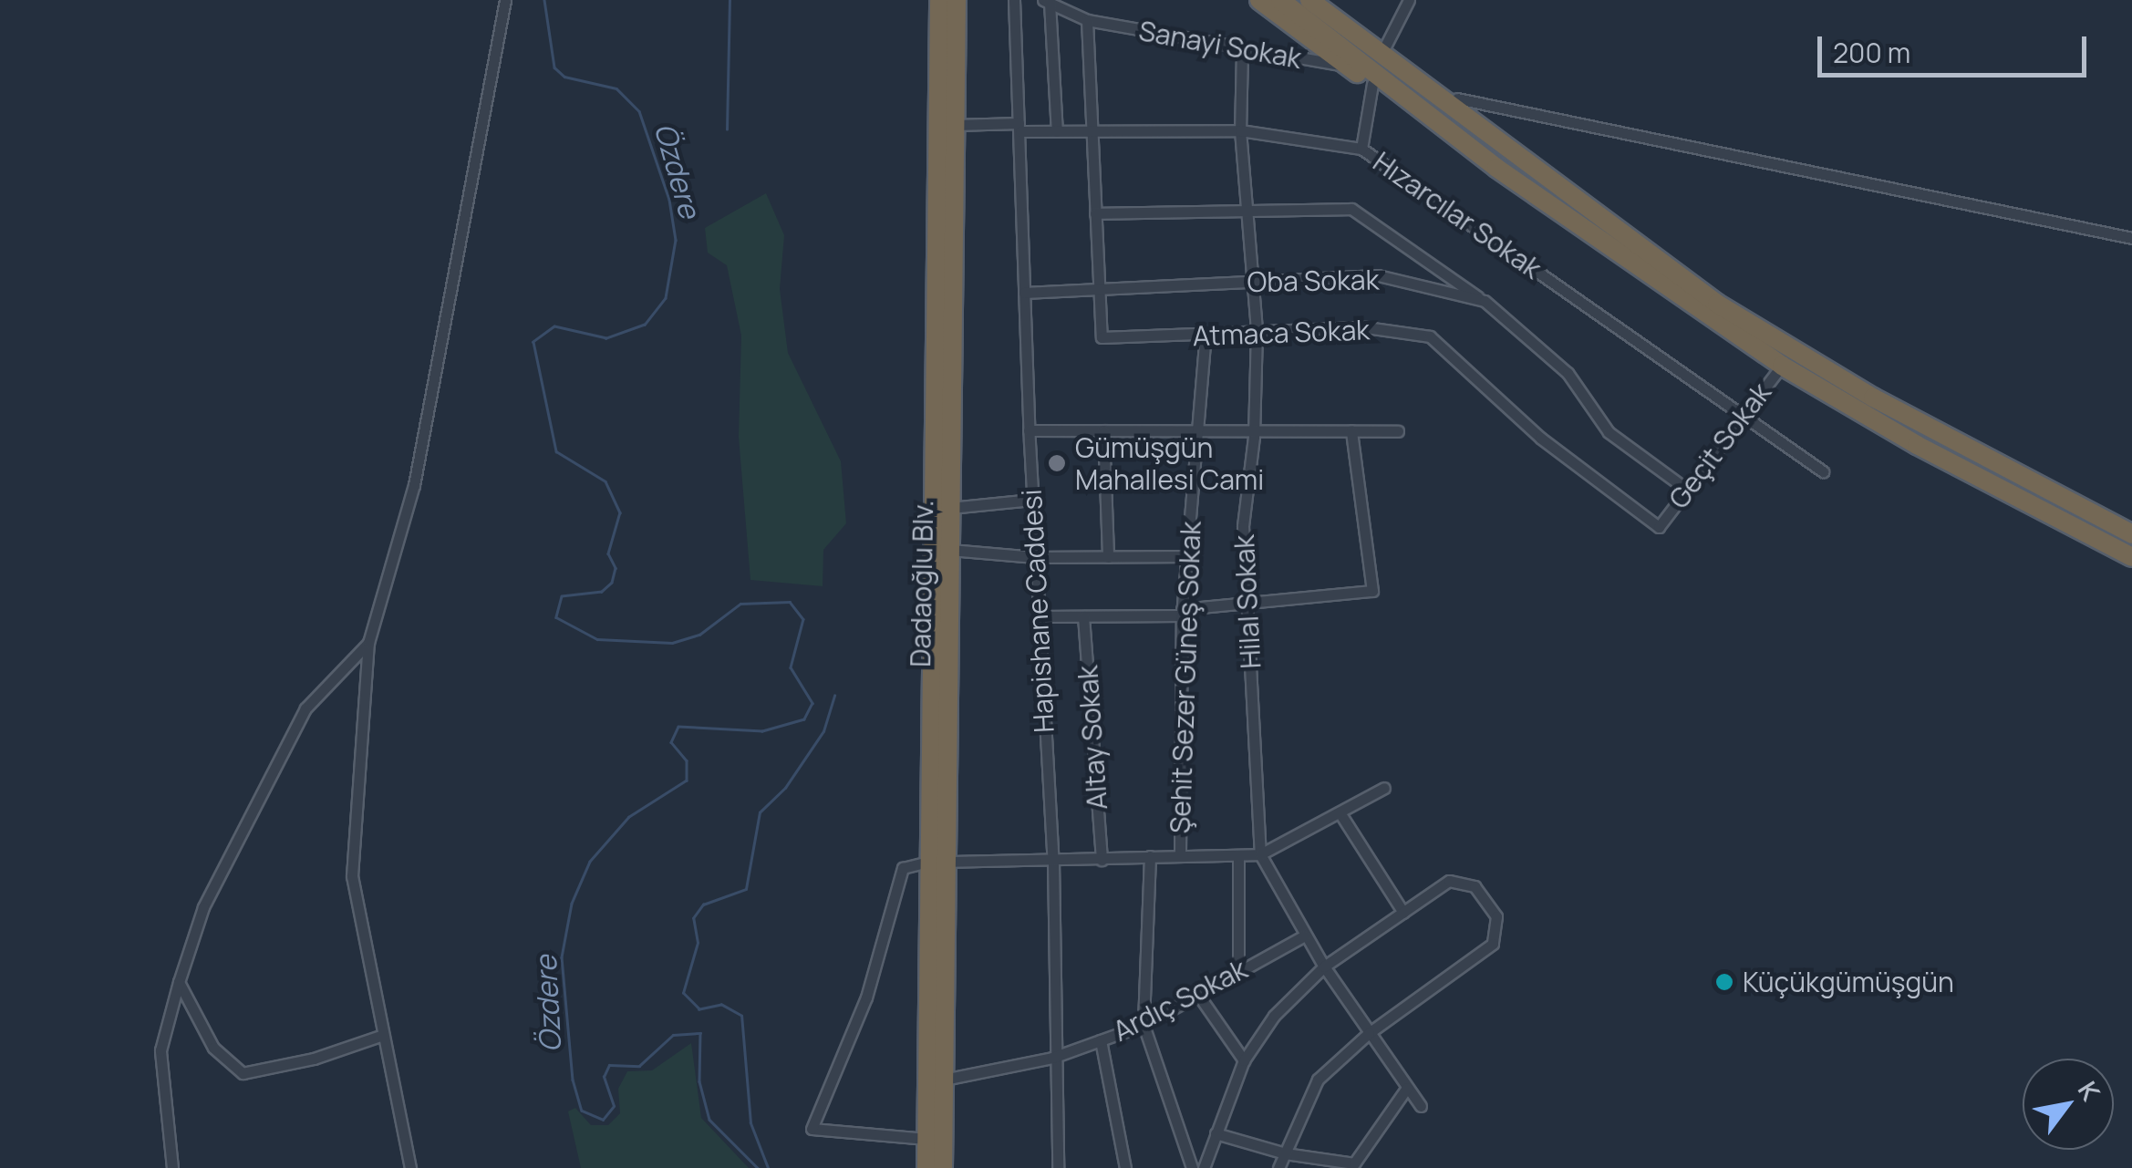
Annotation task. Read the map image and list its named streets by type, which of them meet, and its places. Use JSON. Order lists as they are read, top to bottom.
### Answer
{
  "streets": {
    "highway": ["Dadaoğlu Blv."],
    "street": [
      "Sanayi Sokak",
      "Hızarcılar Sokak",
      "Oba Sokak",
      "Atmaca Sokak",
      "Geçit Sokak",
      "Hilal Sokak",
      "Hapishane Caddesi",
      "Şehit Sezer Güneş Sokak",
      "Altay Sokak",
      "Ardıç Sokak"
    ]
  },
  "crossings": [
    ["Sanayi Sokak", "Hilal Sokak"],
    ["Hızarcılar Sokak", "Geçit Sokak"],
    ["Hızarcılar Sokak", "Dadaoğlu Blv."],
    ["Hızarcılar Sokak", "Hilal Sokak"],
    ["Hızarcılar Sokak", "Hapishane Caddesi"],
    ["Oba Sokak", "Atmaca Sokak"],
    ["Oba Sokak", "Geçit Sokak"],
    ["Oba Sokak", "Hilal Sokak"],
    ["Oba Sokak", "Hapishane Caddesi"],
    ["Atmaca Sokak", "Geçit Sokak"],
    ["Atmaca Sokak", "Hilal Sokak"],
    ["Atmaca Sokak", "Şehit Sezer Güneş Sokak"],
    ["Dadaoğlu Blv.", "Ardıç Sokak"],
    ["Hilal Sokak", "Ardıç Sokak"],
    ["Hapishane Caddesi", "Ardıç Sokak"]
  ],
  "water": ["Özdere"],
  "places": ["Gümüşgün Mahallesi Cami", "Küçükgümüşgün"],
  "scale_bar": "200 m",
  "north": "top right"
}
